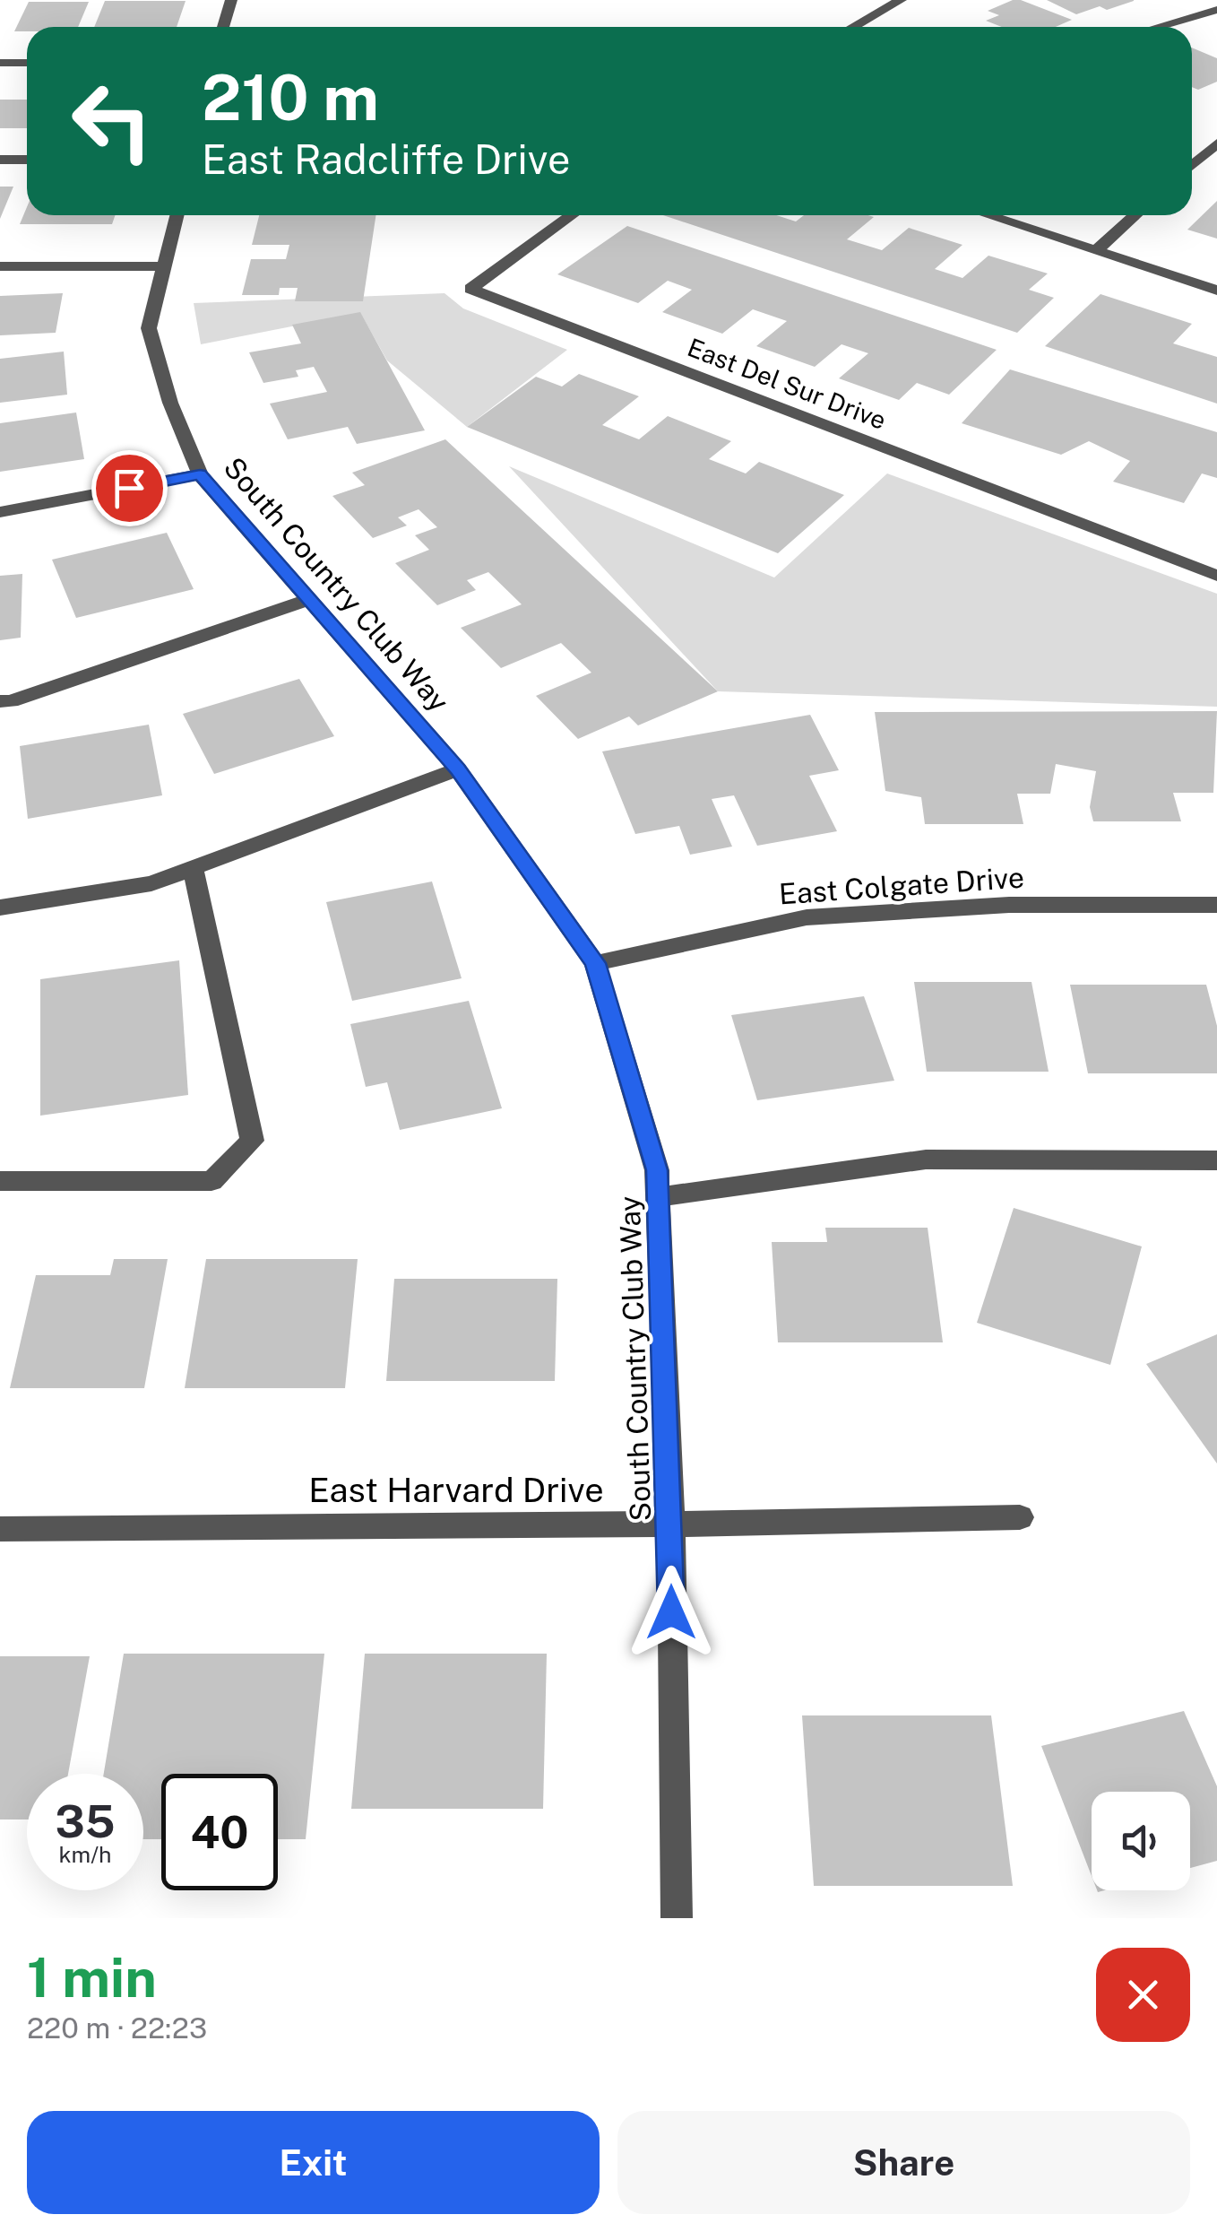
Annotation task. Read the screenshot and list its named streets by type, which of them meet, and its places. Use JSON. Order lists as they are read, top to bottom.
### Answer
{
  "streets": {
    "street": [
      "East Del Sur Drive",
      "South Country Club Way",
      "East Colgate Drive",
      "East Harvard Drive"
    ]
  },
  "crossings": [
    ["South Country Club Way", "East Colgate Drive"],
    ["South Country Club Way", "East Harvard Drive"]
  ],
  "page": {
    "turn": ["210 m", "East Radcliffe Drive"],
    "speed": "35 km/h",
    "limit": "40",
    "heading": ["1 min", "220 m · 22:23"],
    "buttons": ["Exit", "Share"]
  }
}
